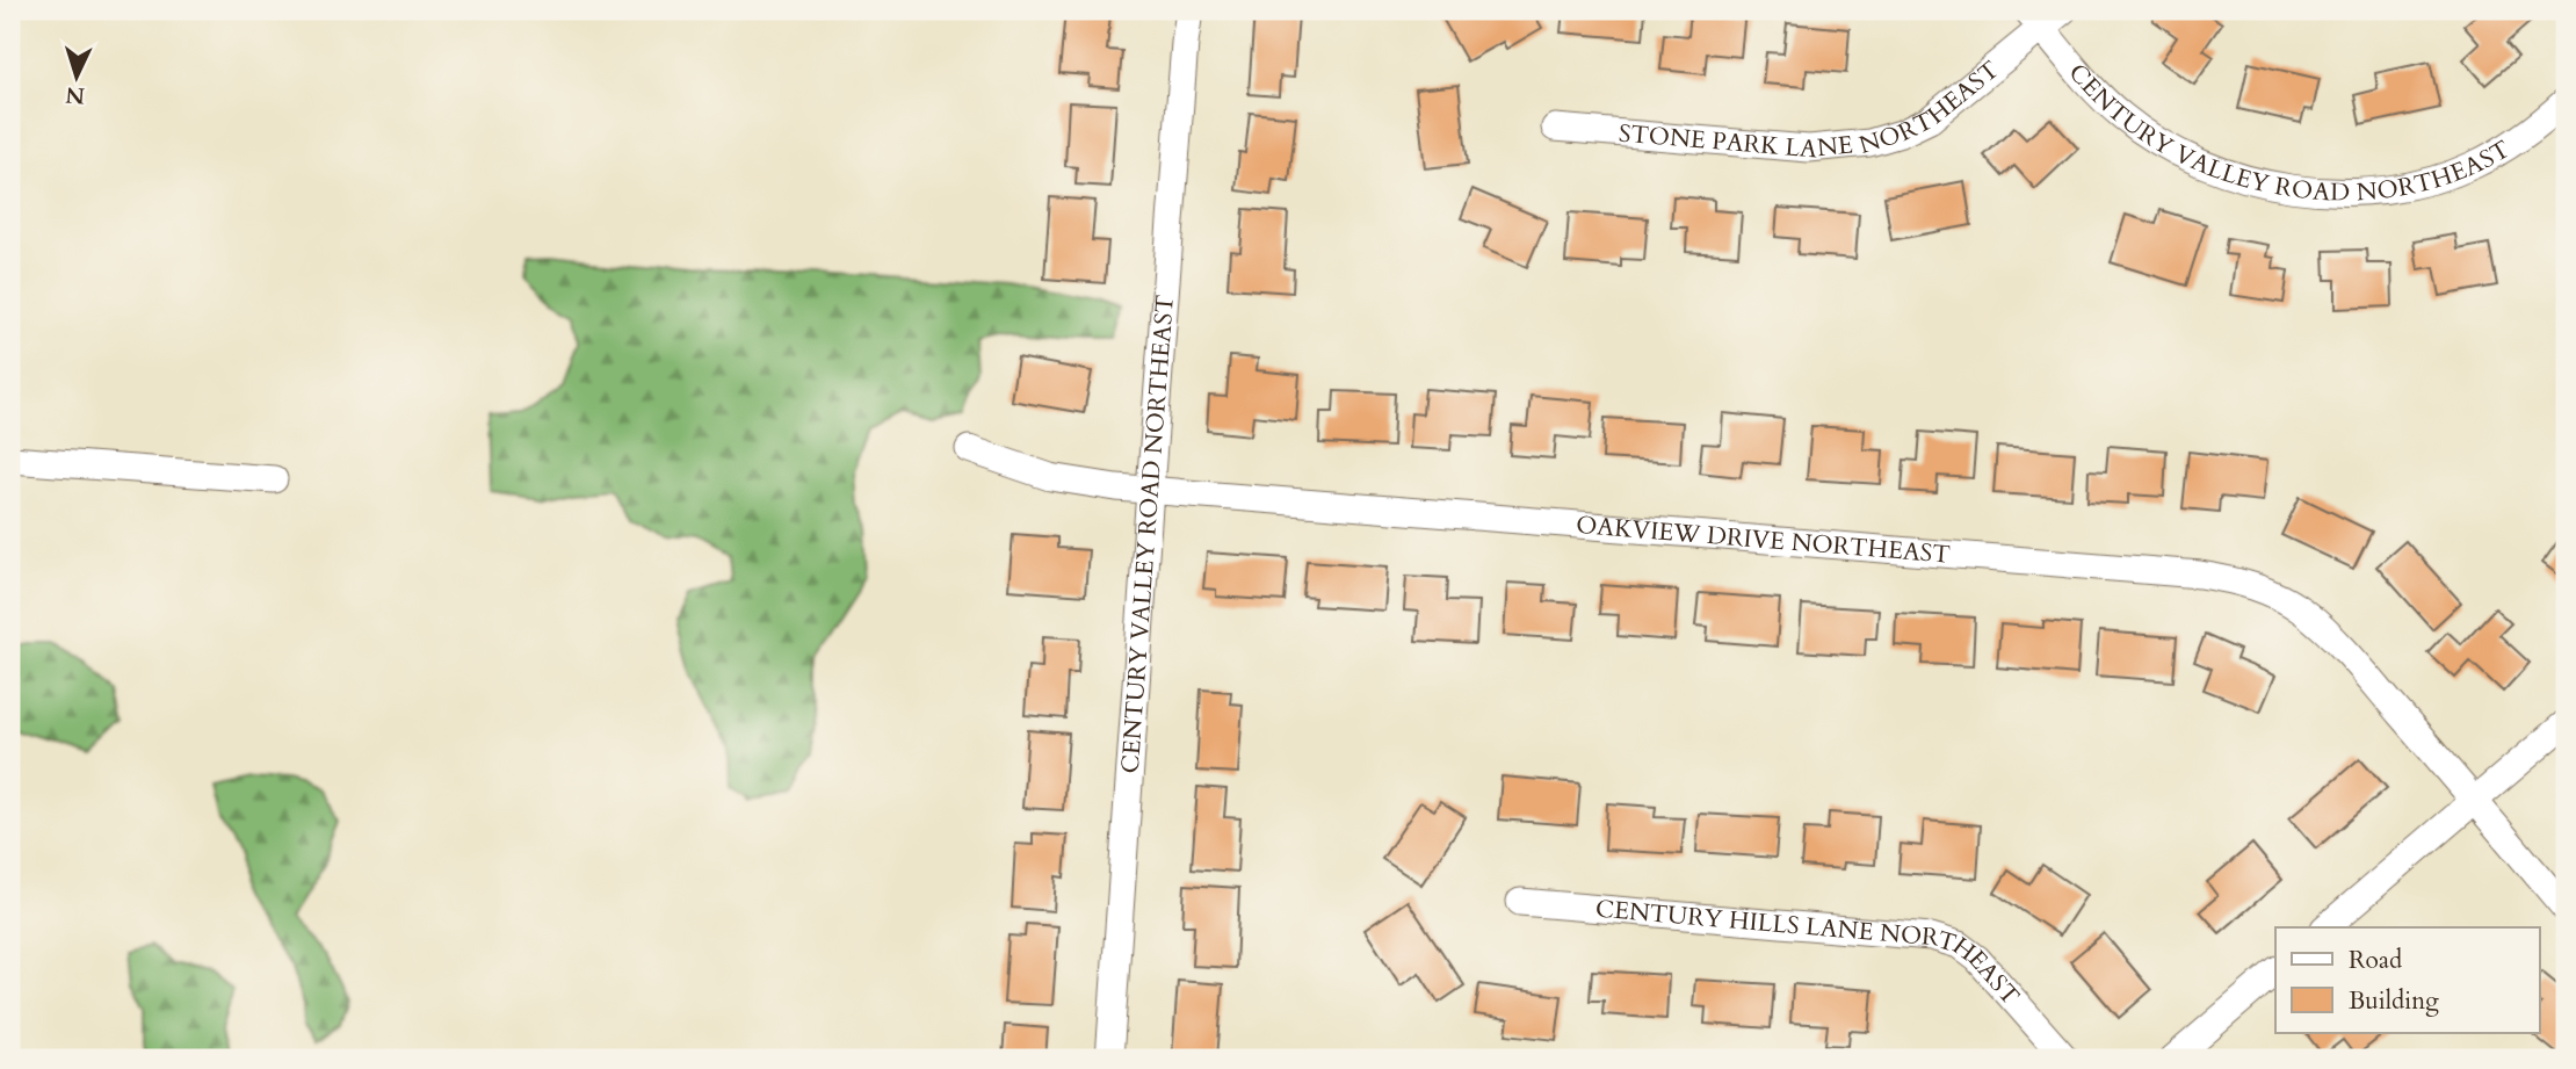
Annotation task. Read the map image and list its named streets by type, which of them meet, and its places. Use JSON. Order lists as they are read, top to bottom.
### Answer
{
  "streets": {
    "street": [
      "STONE PARK LANE NORTHEAST",
      "CENTURY VALLEY ROAD NORTHEAST",
      "OAKVIEW DRIVE NORTHEAST",
      "CENTURY HILLS LANE NORTHEAST"
    ]
  },
  "crossings": [
    ["STONE PARK LANE NORTHEAST", "CENTURY VALLEY ROAD NORTHEAST"],
    ["CENTURY VALLEY ROAD NORTHEAST", "OAKVIEW DRIVE NORTHEAST"]
  ],
  "legend": ["Road", "Building"],
  "north": "bottom"
}
